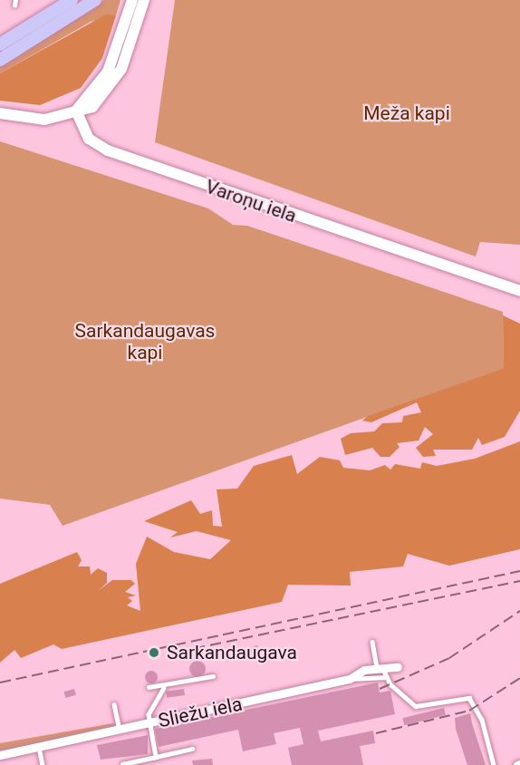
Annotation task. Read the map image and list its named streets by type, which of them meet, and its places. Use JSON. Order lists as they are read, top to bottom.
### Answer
{
  "streets": {
    "street": ["Varoņu iela", "Sliežu iela"]
  },
  "parks": ["Meža kapi", "Sarkandaugavas kapi"],
  "places": ["Sarkandaugava"]
}
